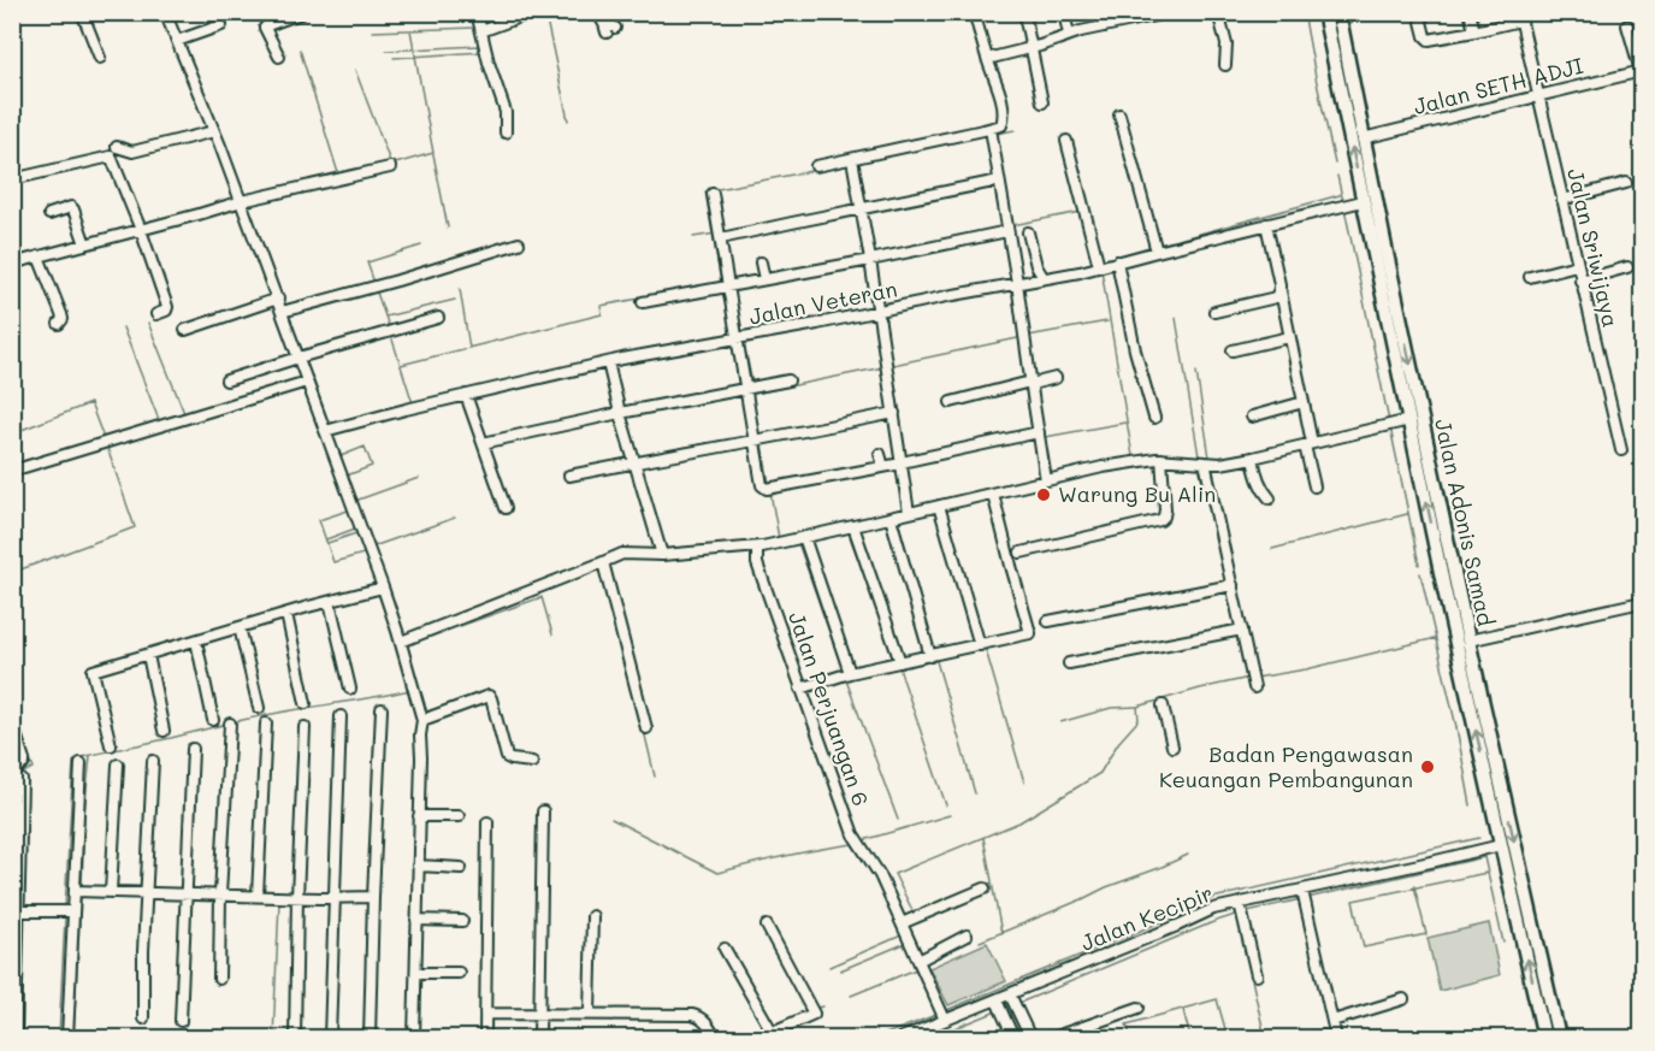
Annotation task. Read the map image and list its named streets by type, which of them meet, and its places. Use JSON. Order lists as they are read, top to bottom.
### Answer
{
  "streets": {
    "highway": ["Jalan Adonis Samad"],
    "street": [
      "Jalan SETH ADJI",
      "Jalan Sriwijaya",
      "Jalan Veteran",
      "Jalan Perjuangan 6",
      "Jalan Kecipir"
    ]
  },
  "crossings": [
    ["Jalan SETH ADJI", "Jalan Sriwijaya"],
    ["Jalan SETH ADJI", "Jalan Adonis Samad"],
    ["Jalan Perjuangan 6", "Jalan Kecipir"]
  ],
  "places": ["Warung Bu Alin", "Badan Pengawasan Keuangan Pembangunan"]
}
